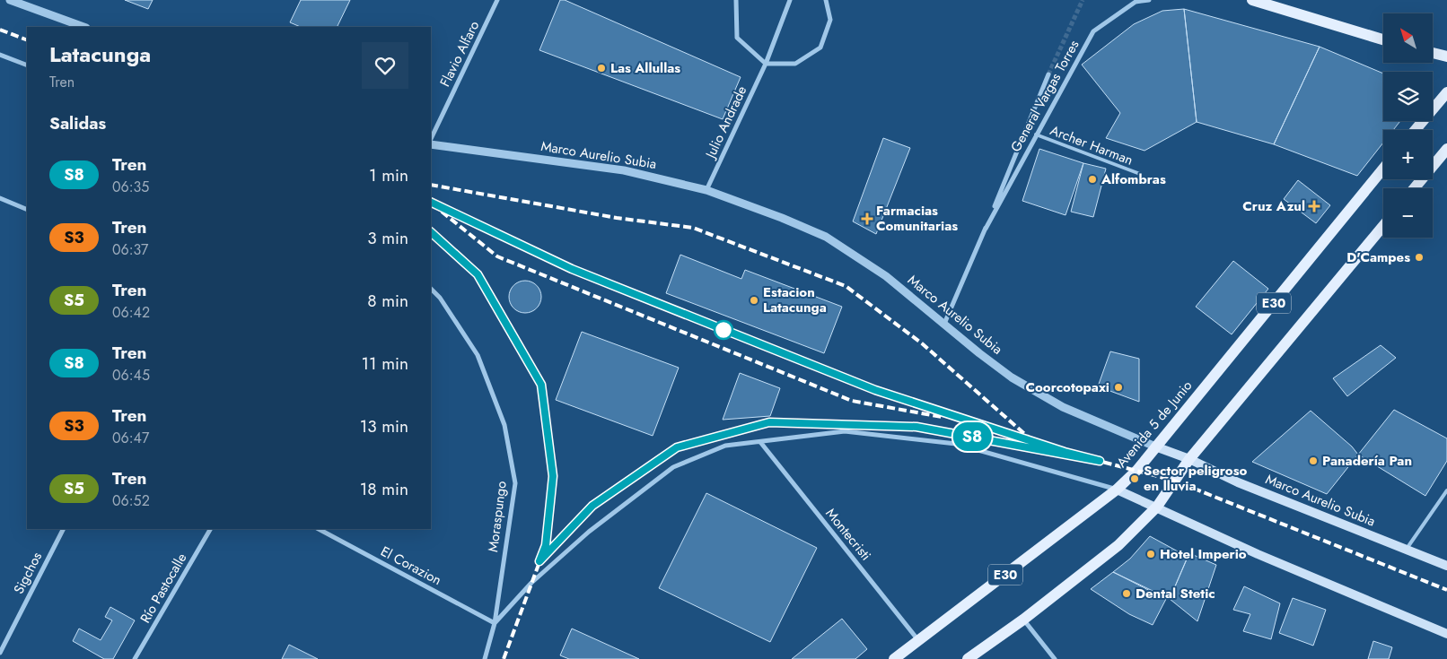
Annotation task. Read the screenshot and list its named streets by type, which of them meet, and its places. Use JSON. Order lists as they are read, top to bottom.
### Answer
{
  "streets": {
    "main road": ["Marco Aurelio Subia", "E30", "Avenida 5 de Junio"],
    "street": [
      "Flavio Alfaro",
      "General Vargas Torres",
      "Julio Andrade",
      "Moraspungo",
      "Montecristi",
      "El Corazion",
      "Sigchos",
      "Río Pastocalle"
    ],
    "lane": ["Archer Harman"]
  },
  "crossings": [
    ["General Vargas Torres", "Archer Harman"],
    ["General Vargas Torres", "Marco Aurelio Subia"],
    ["Julio Andrade", "Marco Aurelio Subia"],
    ["Marco Aurelio Subia", "E30"],
    ["Marco Aurelio Subia", "Avenida 5 de Junio"],
    ["Avenida 5 de Junio", "Montecristi"],
    ["Moraspungo", "El Corazion"]
  ],
  "places": {
    "other": [
      "Las Allullas",
      "Alfombras",
      "D'Campes",
      "Estacion Latacunga",
      "Coorcotopaxi",
      "Panadería Pan",
      "Sector peligroso en lluvia",
      "Hotel Imperio",
      "Dental Stetic"
    ],
    "health": ["Cruz Azul", "Farmacias Comunitarias"]
  },
  "north": "top left",
  "page": {
    "on_map": "S8",
    "map_buttons": ["+", "−"],
    "heading": [
      ["Latacunga", "Tren"],
      "Salidas"
    ],
    "list": [
      {
        "mark": "S8",
        "name": "Tren",
        "note": "06:35",
        "value": "1 min"
      },
      {
        "mark": "S3",
        "name": "Tren",
        "note": "06:37",
        "value": "3 min"
      },
      {
        "mark": "S5",
        "name": "Tren",
        "note": "06:42",
        "value": "8 min"
      },
      {
        "mark": "S8",
        "name": "Tren",
        "note": "06:45",
        "value": "11 min"
      },
      {
        "mark": "S3",
        "name": "Tren",
        "note": "06:47",
        "value": "13 min"
      },
      {
        "mark": "S5",
        "name": "Tren",
        "note": "06:52",
        "value": "18 min"
      }
    ]
  }
}
